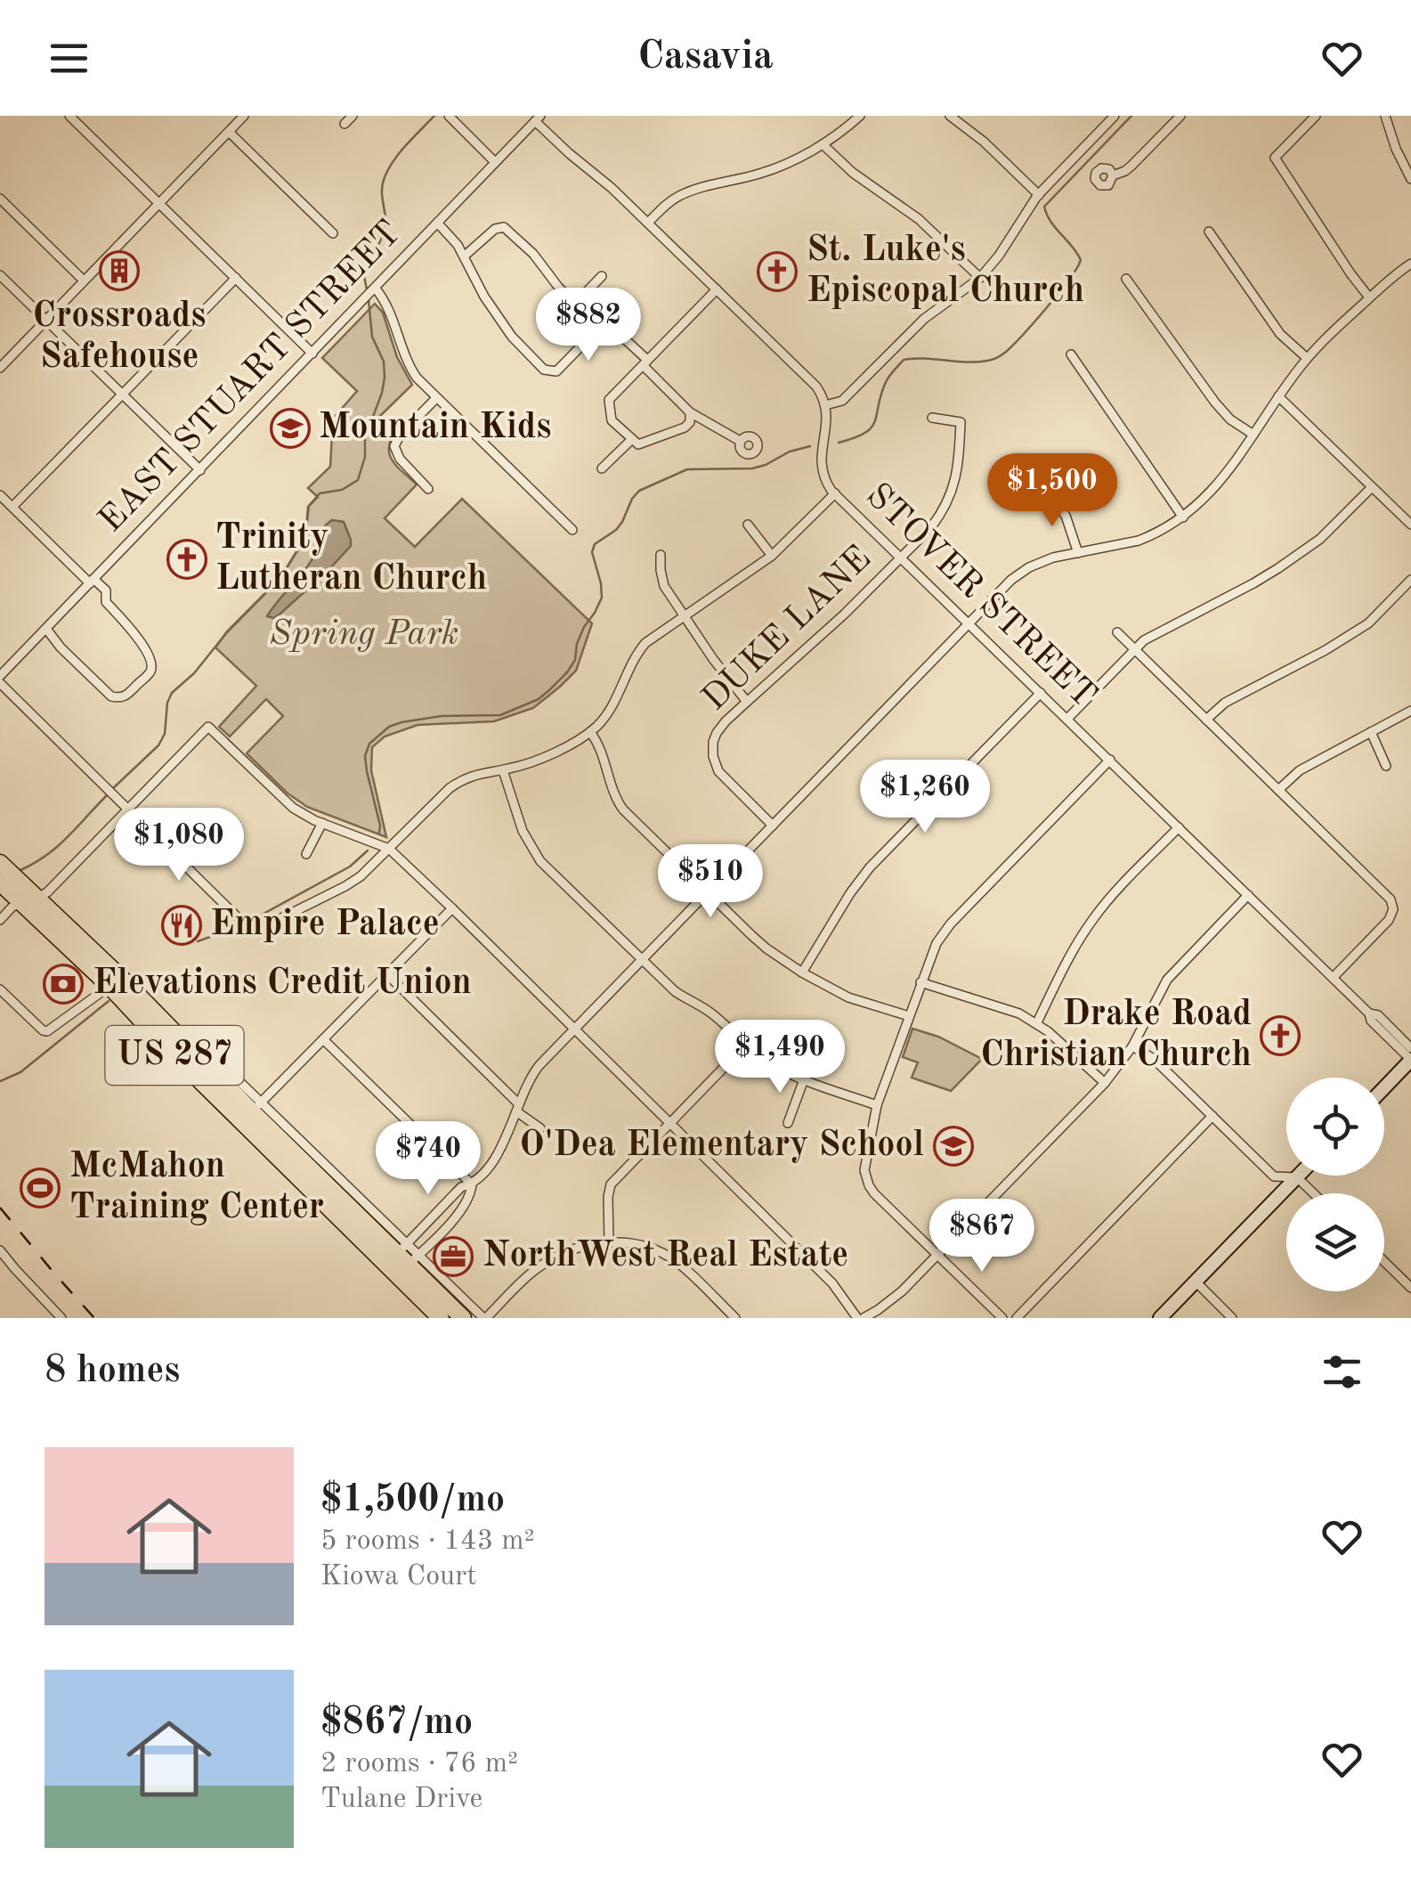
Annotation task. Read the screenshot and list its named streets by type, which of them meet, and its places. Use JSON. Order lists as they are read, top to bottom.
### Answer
{
  "streets": {
    "highway": ["US 287"],
    "street": ["EAST STUART STREET", "STOVER STREET", "DUKE LANE"]
  },
  "crossings": [
    ["STOVER STREET", "DUKE LANE"]
  ],
  "parks": ["Spring Park"],
  "places": {
    "building": ["Crossroads Safehouse"],
    "church": ["St. Luke's Episcopal Church", "Trinity Lutheran Church", "Drake Road Christian Church"],
    "school or university": ["Mountain Kids", "O'Dea Elementary School"],
    "restaurant": ["Empire Palace"],
    "bank": ["Elevations Credit Union"],
    "sports": ["McMahon Training Center"],
    "office": ["NorthWest Real Estate"]
  },
  "page": {
    "header": "Casavia",
    "price": [
      "$882",
      "$1,500",
      "$1,260",
      "$1,080",
      "$510",
      "$1,490",
      "$740",
      "$867"
    ],
    "heading": "8 homes",
    "list": [
      {
        "name": "$1,500/mo",
        "note": "5 rooms · 143 m² · Kiowa Court"
      },
      {
        "name": "$867/mo",
        "note": "2 rooms · 76 m² · Tulane Drive"
      }
    ]
  }
}
